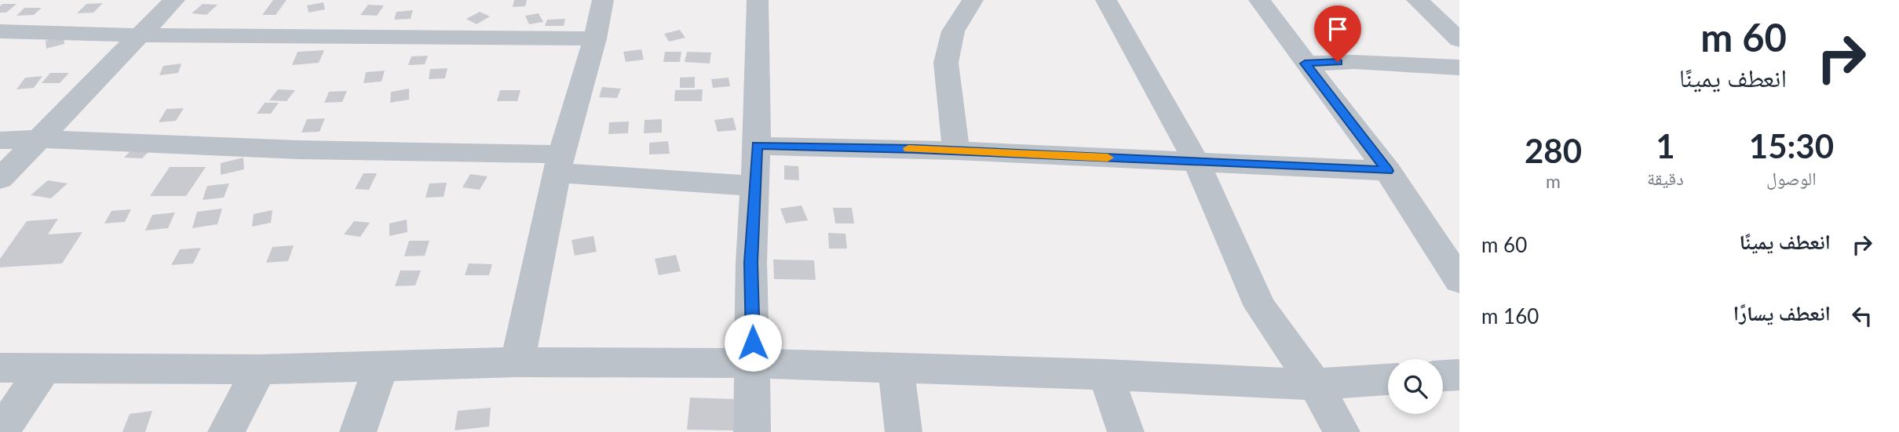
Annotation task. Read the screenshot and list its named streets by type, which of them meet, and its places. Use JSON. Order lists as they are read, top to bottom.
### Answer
{
  "page": {
    "turn": ["60 m", "انعطف يمينًا"],
    "eta": [
      "15:30",
      "الوصول",
      "1",
      "دقيقة",
      "280",
      "m"
    ],
    "list": [
      {
        "name": "انعطف يمينًا",
        "value": "60 m"
      },
      {
        "name": "انعطف يسارًا",
        "value": "160 m"
      }
    ]
  }
}
